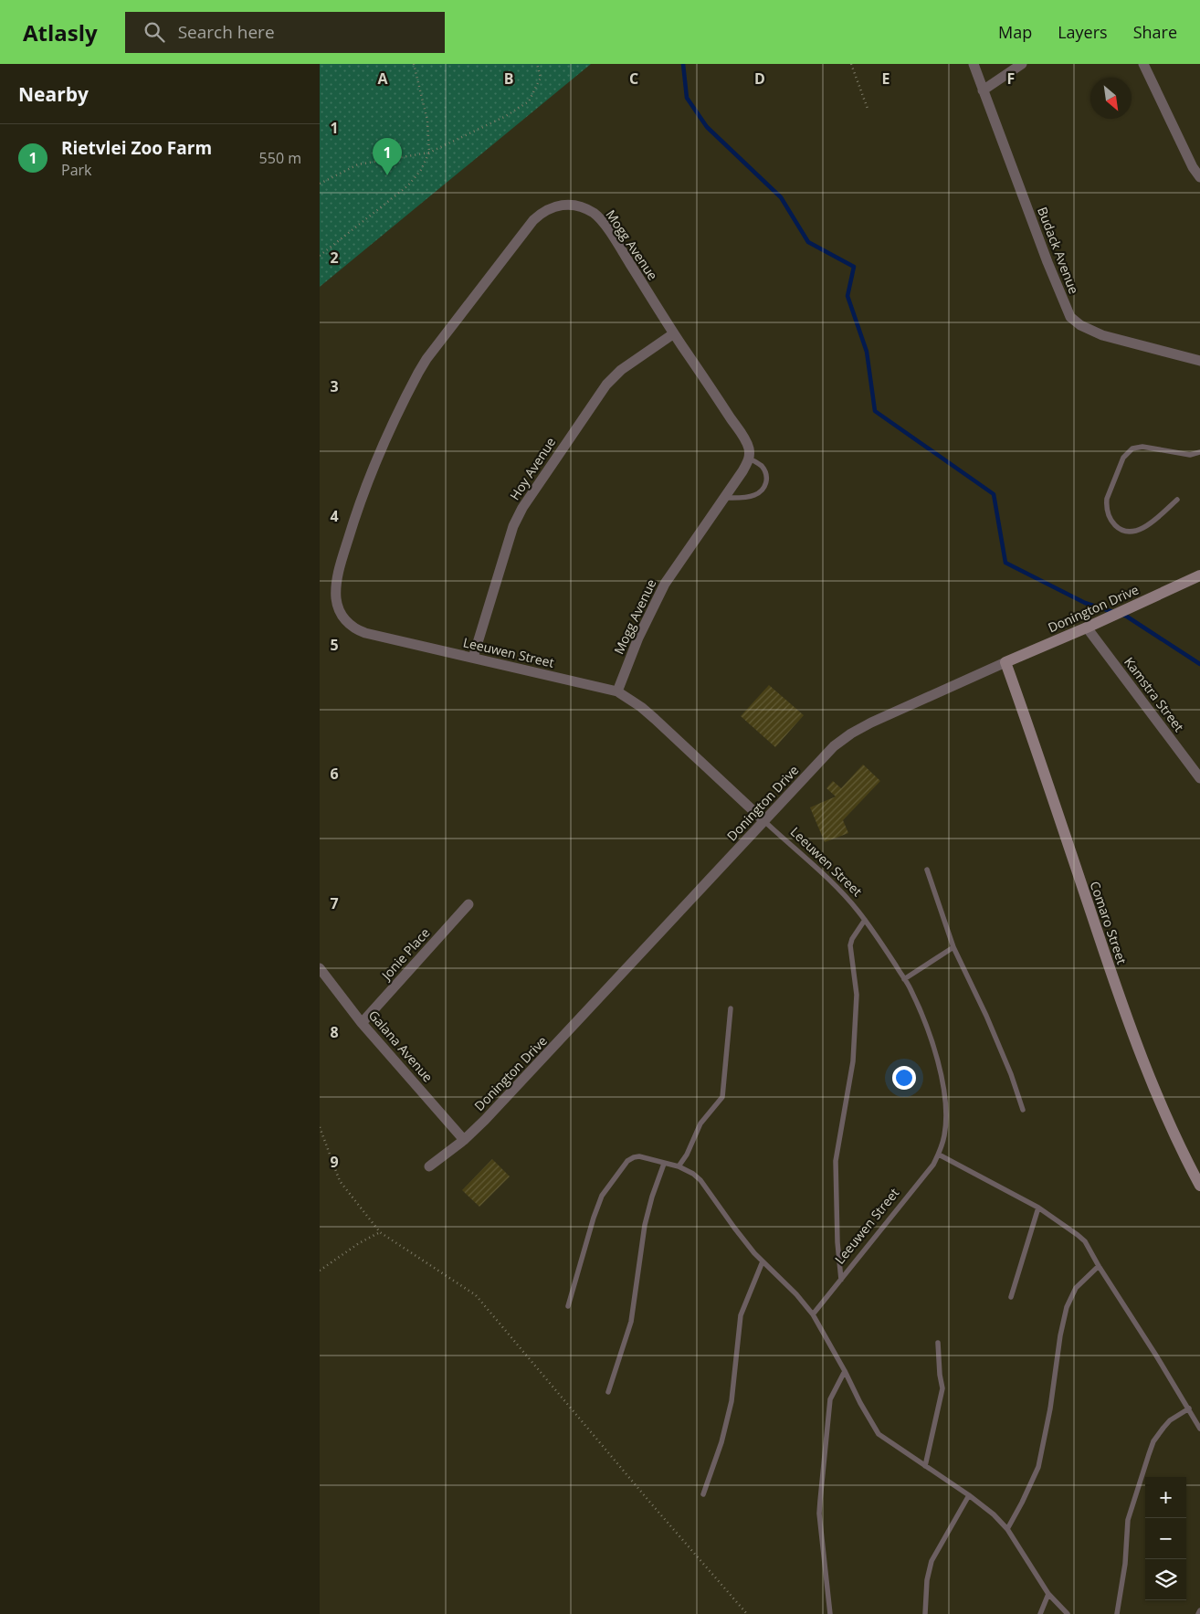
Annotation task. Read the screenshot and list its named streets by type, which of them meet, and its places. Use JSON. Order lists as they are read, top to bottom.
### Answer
{
  "streets": {
    "street": [
      "Mogg Avenue",
      "Budack Avenue",
      "Hoy Avenue",
      "Donington Drive",
      "Leeuwen Street",
      "Kamstra Street",
      "Comaro Street",
      "Jonie Place",
      "Galana Avenue"
    ]
  },
  "crossings": [
    ["Mogg Avenue", "Hoy Avenue"],
    ["Mogg Avenue", "Leeuwen Street"],
    ["Hoy Avenue", "Leeuwen Street"],
    ["Donington Drive", "Leeuwen Street"],
    ["Donington Drive", "Kamstra Street"],
    ["Donington Drive", "Comaro Street"],
    ["Donington Drive", "Galana Avenue"],
    ["Jonie Place", "Galana Avenue"]
  ],
  "north": "bottom right",
  "page": {
    "header": "Atlasly",
    "search": "Search here",
    "nav": ["Map", "Layers", "Share"],
    "heading": "Nearby",
    "list": [
      {
        "mark": "1",
        "name": "Rietvlei Zoo Farm",
        "note": "Park",
        "value": "550 m"
      }
    ],
    "pins": "1",
    "map_buttons": ["+", "−"]
  },
  "grid": {
    "columns": [
      "A",
      "B",
      "C",
      "D",
      "E",
      "F"
    ],
    "rows": [
      "1",
      "2",
      "3",
      "4",
      "5",
      "6",
      "7",
      "8",
      "9"
    ]
  }
}
